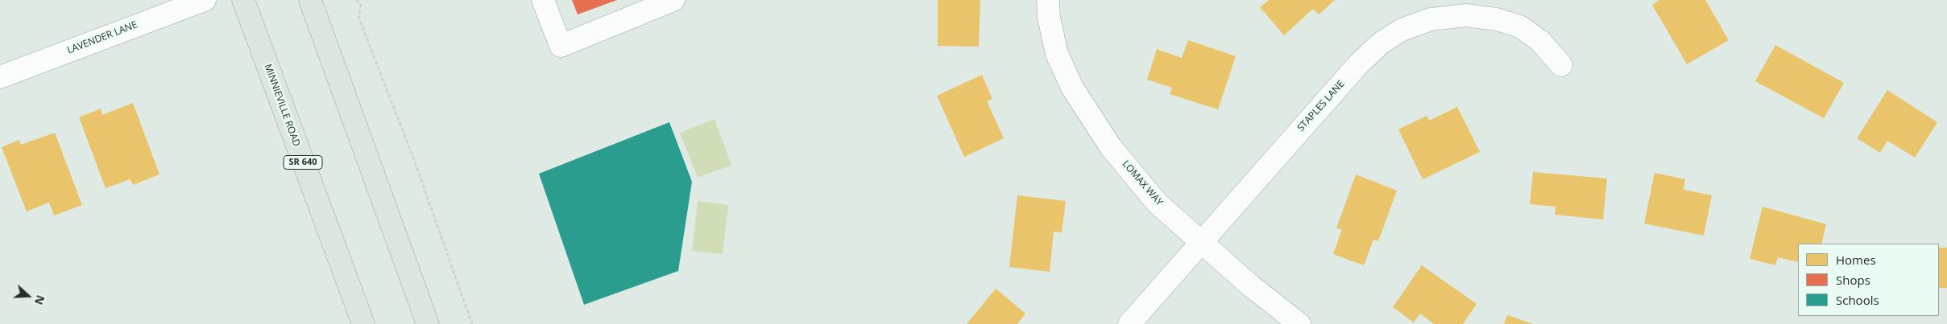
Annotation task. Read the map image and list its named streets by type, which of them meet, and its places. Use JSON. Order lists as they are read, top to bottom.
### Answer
{
  "streets": {
    "main road": ["MINNIEVILLE ROAD", "SR 640"],
    "street": ["LAVENDER LANE", "STAPLES LANE", "LOMAX WAY"]
  },
  "crossings": [
    ["STAPLES LANE", "LOMAX WAY"]
  ],
  "legend": ["Homes", "Shops", "Schools"],
  "north": "right"
}
